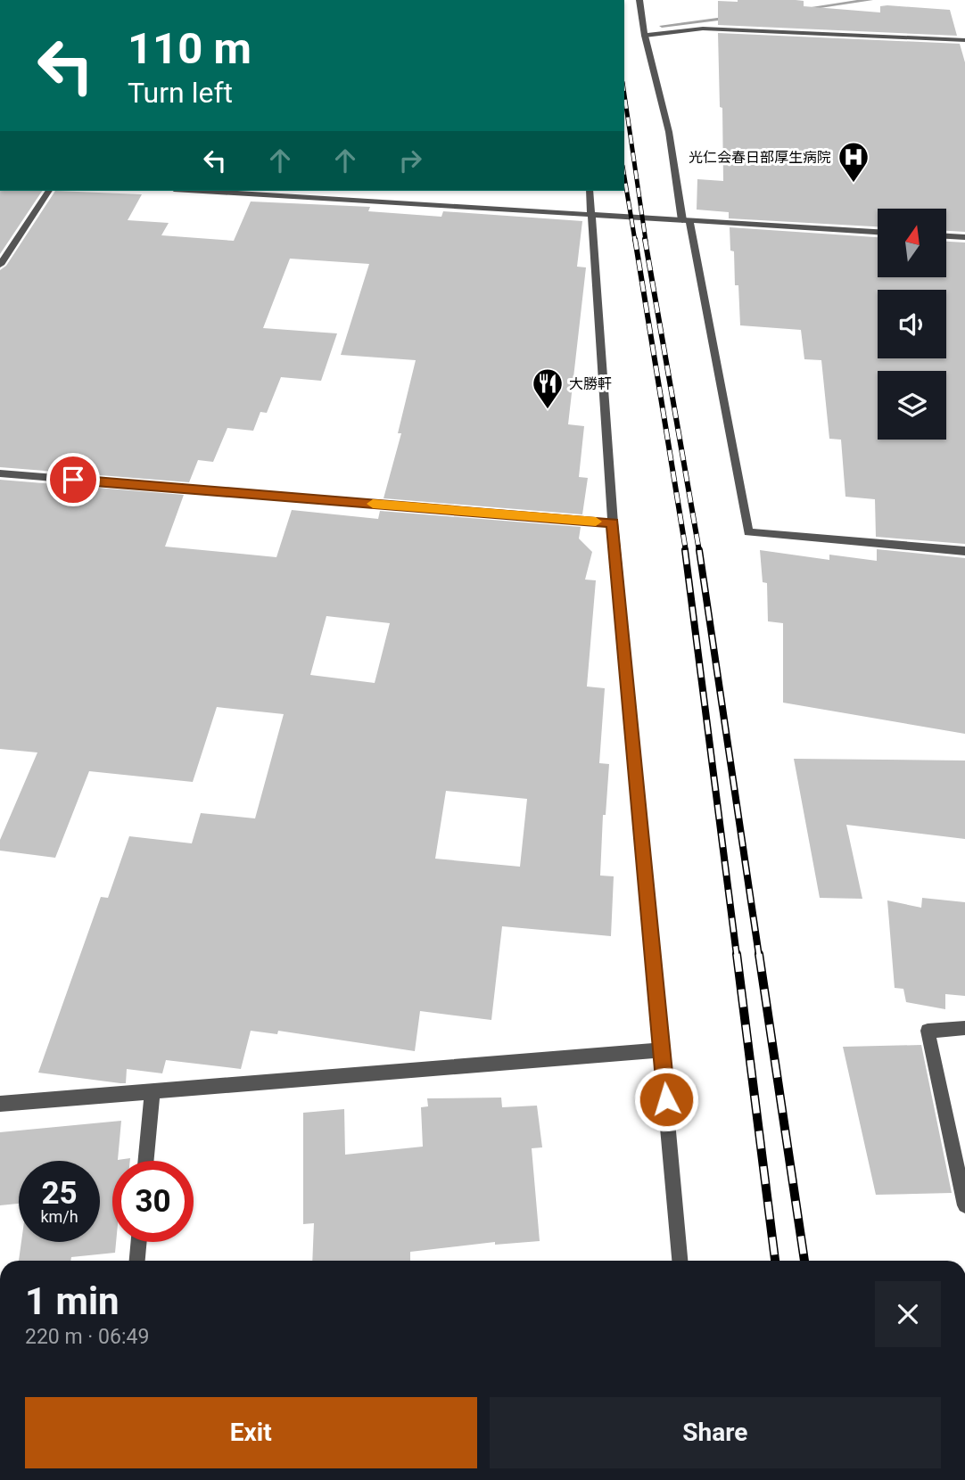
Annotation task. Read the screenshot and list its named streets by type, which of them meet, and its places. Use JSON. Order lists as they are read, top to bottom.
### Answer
{
  "places": {
    "hospital": ["光仁会春日部厚生病院"],
    "restaurant": ["大勝軒"]
  },
  "north": "top",
  "page": {
    "turn": ["110 m", "Turn left"],
    "speed": "25 km/h",
    "limit": "30",
    "heading": ["1 min", "220 m · 06:49"],
    "buttons": ["Exit", "Share"]
  }
}
